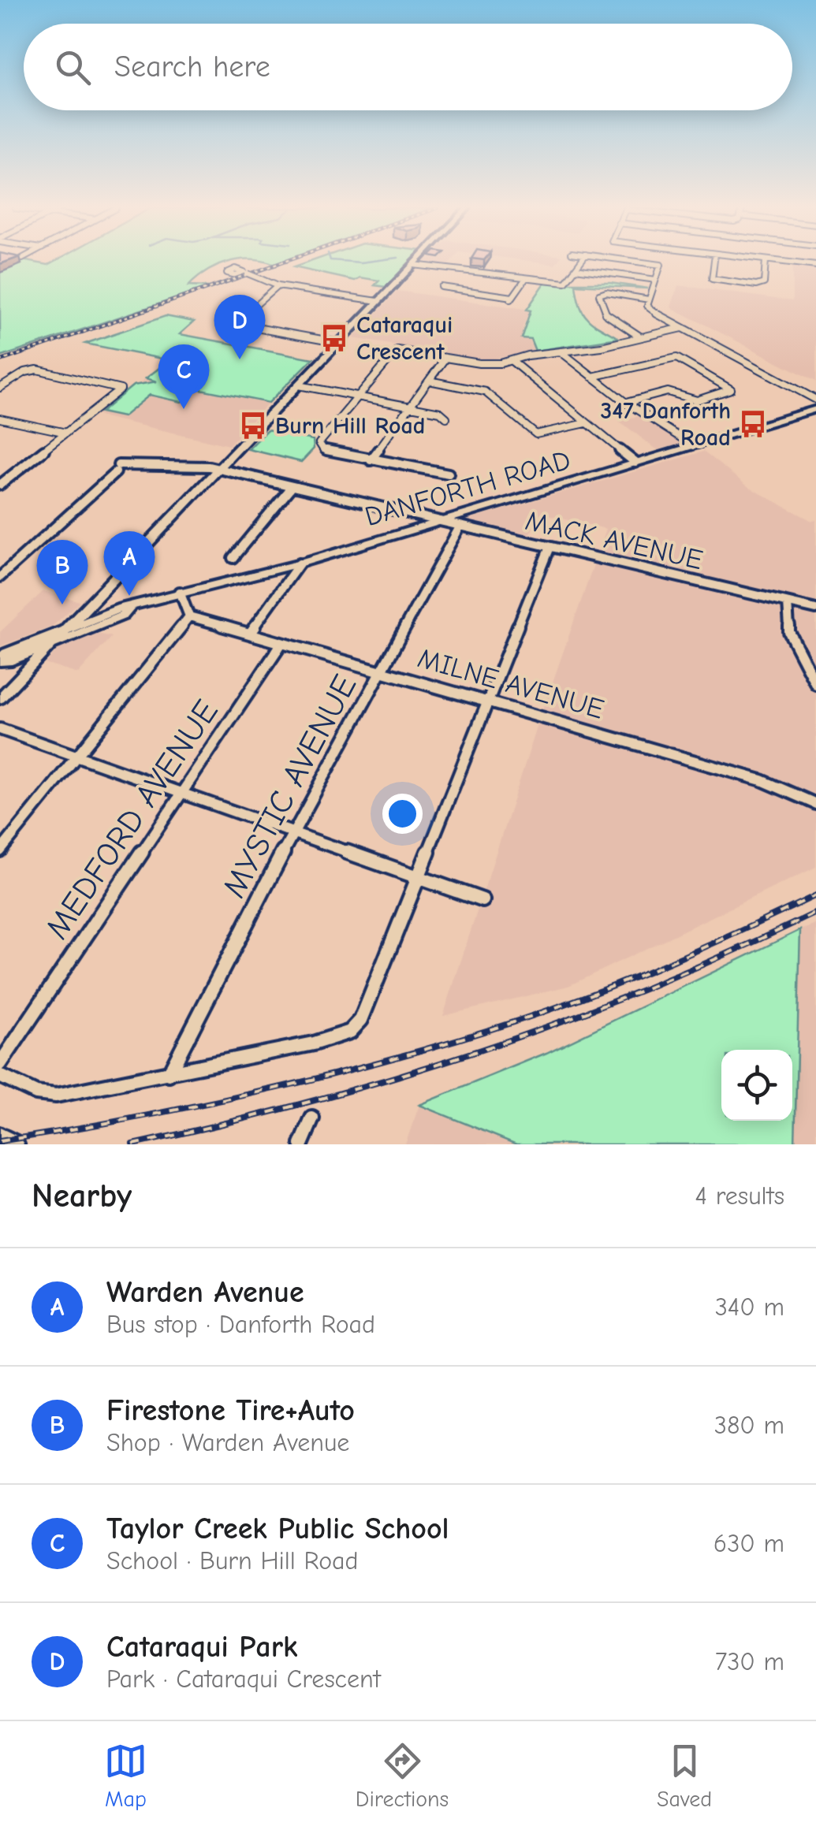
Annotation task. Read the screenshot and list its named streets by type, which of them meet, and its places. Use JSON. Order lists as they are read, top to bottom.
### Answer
{
  "streets": {
    "main road": ["DANFORTH ROAD"],
    "street": [
      "MACK AVENUE",
      "MILNE AVENUE",
      "MYSTIC AVENUE",
      "MEDFORD AVENUE"
    ]
  },
  "crossings": [
    ["DANFORTH ROAD", "MACK AVENUE"],
    ["MACK AVENUE", "MYSTIC AVENUE"],
    ["MILNE AVENUE", "MYSTIC AVENUE"],
    ["MILNE AVENUE", "MEDFORD AVENUE"]
  ],
  "places": {
    "bus stop": ["Cataraqui Crescent", "347 Danforth Road", "Burn Hill Road"]
  },
  "page": {
    "search": "Search here",
    "pins": [
      "D",
      "C",
      "A",
      "B"
    ],
    "heading": ["Nearby", "4 results"],
    "list": [
      {
        "mark": "A",
        "name": "Warden Avenue",
        "note": "Bus stop · Danforth Road",
        "value": "340 m"
      },
      {
        "mark": "B",
        "name": "Firestone Tire+Auto",
        "note": "Shop · Warden Avenue",
        "value": "380 m"
      },
      {
        "mark": "C",
        "name": "Taylor Creek Public School",
        "note": "School · Burn Hill Road",
        "value": "630 m"
      },
      {
        "mark": "D",
        "name": "Cataraqui Park",
        "note": "Park · Cataraqui Crescent",
        "value": "730 m"
      }
    ],
    "nav": ["Map", "Directions", "Saved"]
  }
}
